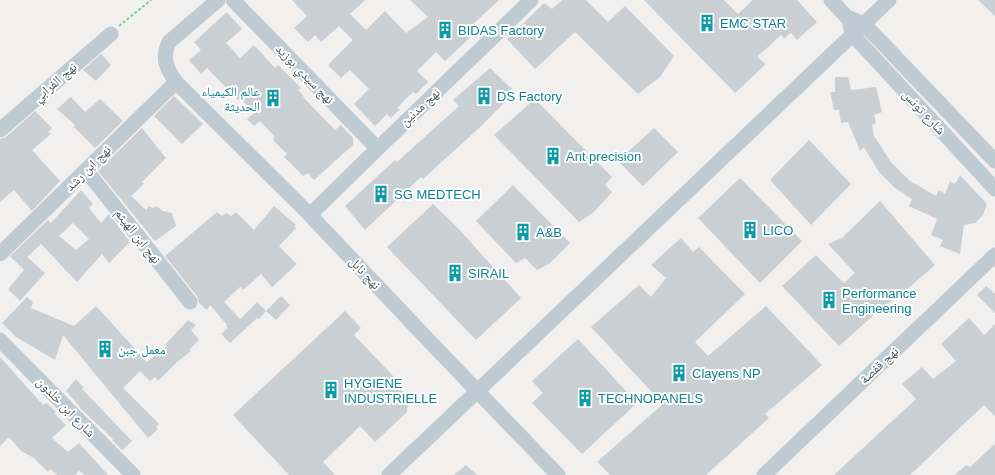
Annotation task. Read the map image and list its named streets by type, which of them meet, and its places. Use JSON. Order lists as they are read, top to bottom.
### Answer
{
  "streets": {
    "street": [
      "نهج سيدي بوزيد",
      "نهج الفرابي",
      "نهج مدنين",
      "شارع تونس",
      "نهج ابن رشد",
      "نهج ابن الهيثم",
      "نهج نابل",
      "نهج قفصة",
      "شارع ابن خلدون"
    ]
  },
  "crossings": [
    ["نهج سيدي بوزيد", "نهج مدنين"],
    ["نهج مدنين", "نهج نابل"],
    ["نهج ابن رشد", "نهج ابن الهيثم"],
    ["نهج ابن رشد", "نهج نابل"]
  ],
  "places": {
    "building": [
      "EMC STAR",
      "BIDAS Factory",
      "DS Factory",
      "عالم الكيمياء الحديثة",
      "Ant precision",
      "SG MEDTECH",
      "LICO",
      "A&B",
      "SIRAIL",
      "Performance Engineering",
      "معمل جبن",
      "Clayens NP",
      "HYGIENE INDUSTRIELLE",
      "TECHNOPANELS"
    ]
  }
}
